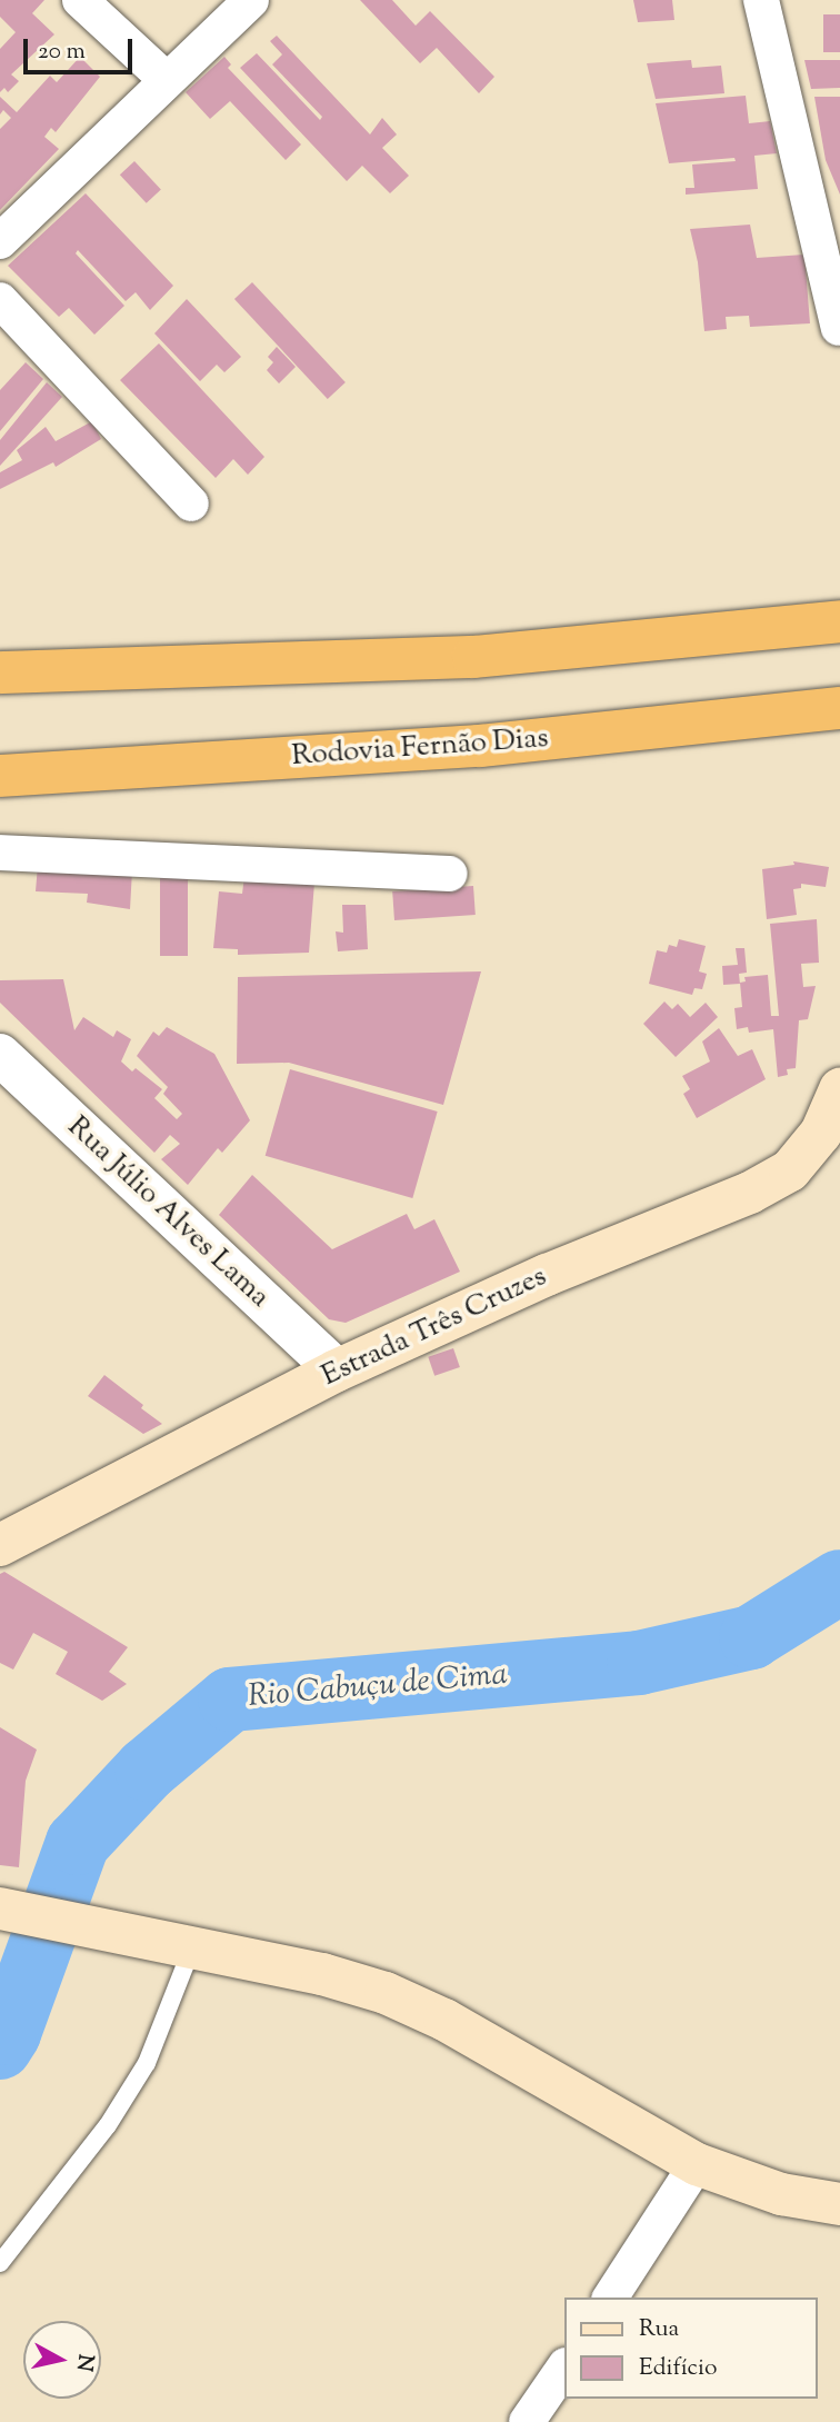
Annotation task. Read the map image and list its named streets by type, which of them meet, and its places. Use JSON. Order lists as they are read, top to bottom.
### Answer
{
  "streets": {
    "highway": ["Rodovia Fernão Dias"],
    "main road": ["Estrada Três Cruzes"],
    "street": ["Rua Júlio Alves Lama"]
  },
  "crossings": [
    ["Rua Júlio Alves Lama", "Estrada Três Cruzes"]
  ],
  "water": ["Rio Cabuçu de Cima"],
  "legend": ["Rua", "Edifício"],
  "scale_bar": "20 m",
  "north": "right"
}
